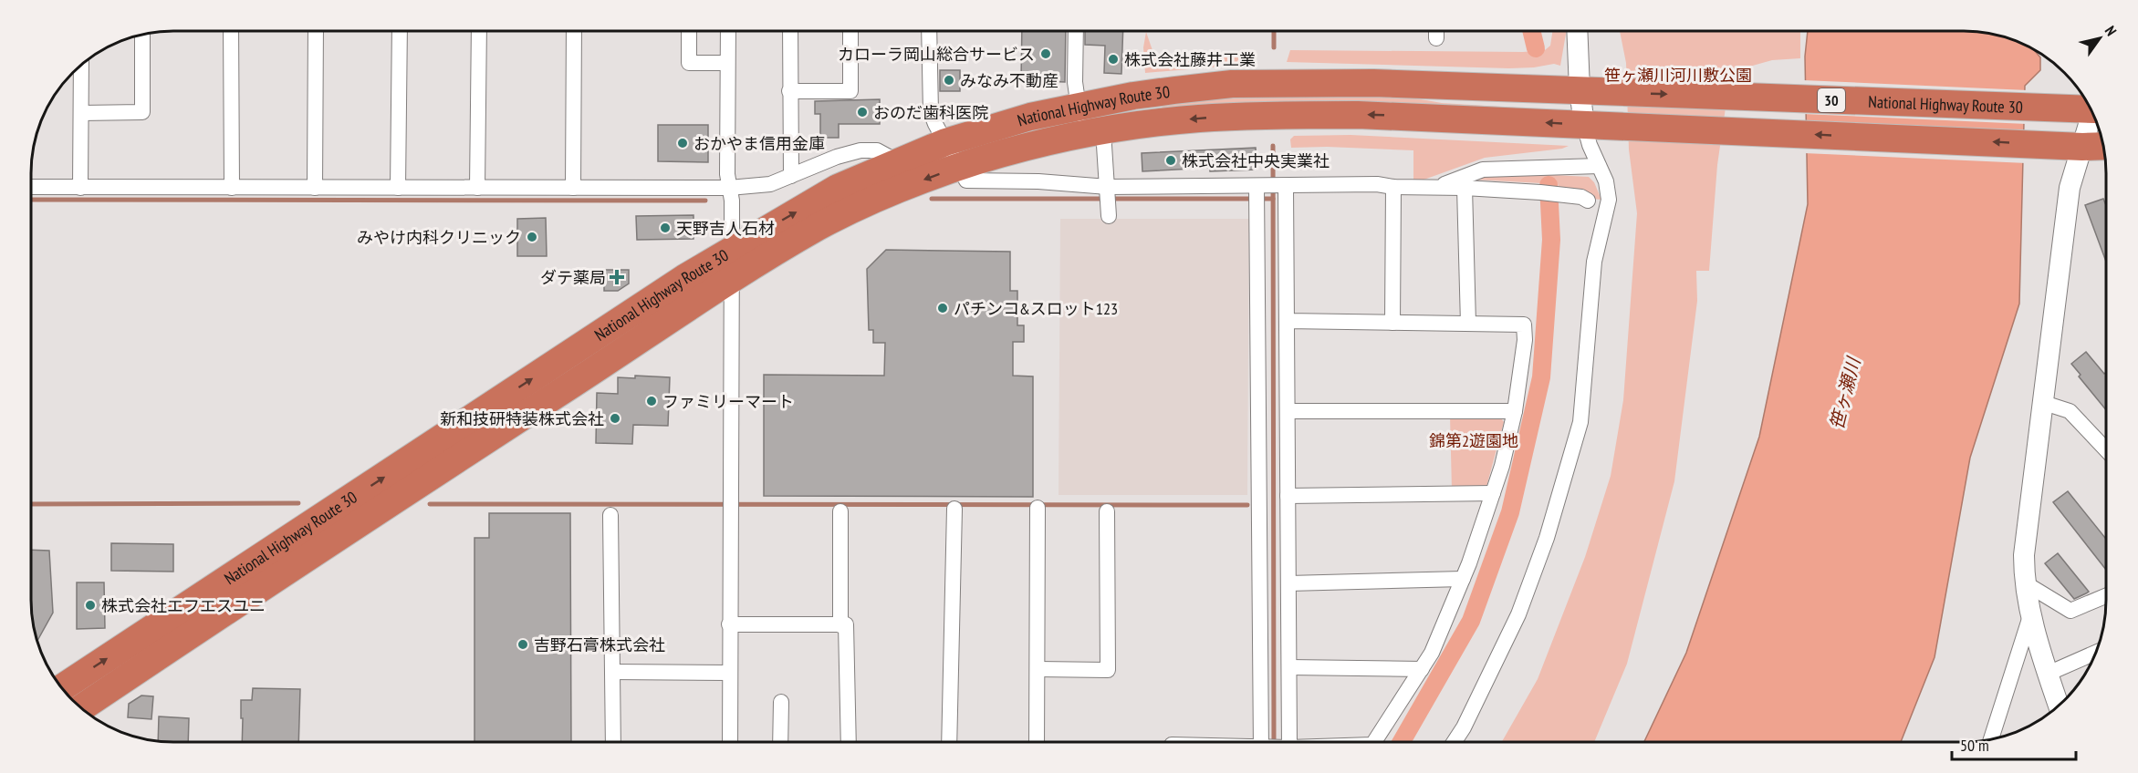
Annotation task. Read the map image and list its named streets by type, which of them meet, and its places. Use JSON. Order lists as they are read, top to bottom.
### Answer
{
  "streets": {
    "highway": ["30", "National Highway Route 30"]
  },
  "water": ["笹ヶ瀬川"],
  "parks": ["笹ヶ瀬川河川敷公園", "錦第2遊園地"],
  "places": {
    "other": [
      "カローラ岡山総合サービス",
      "株式会社藤井工業",
      "みなみ不動産",
      "おのだ歯科医院",
      "おかやま信用金庫",
      "株式会社中央実業社",
      "天野吉人石材",
      "みやけ内科クリニック",
      "パチンコ&スロット123",
      "ファミリーマート",
      "新和技研特装株式会社",
      "株式会社エフエスユニ",
      "吉野石膏株式会社"
    ],
    "health": ["ダテ薬局"]
  },
  "scale_bar": "50 m",
  "north": "top right"
}
